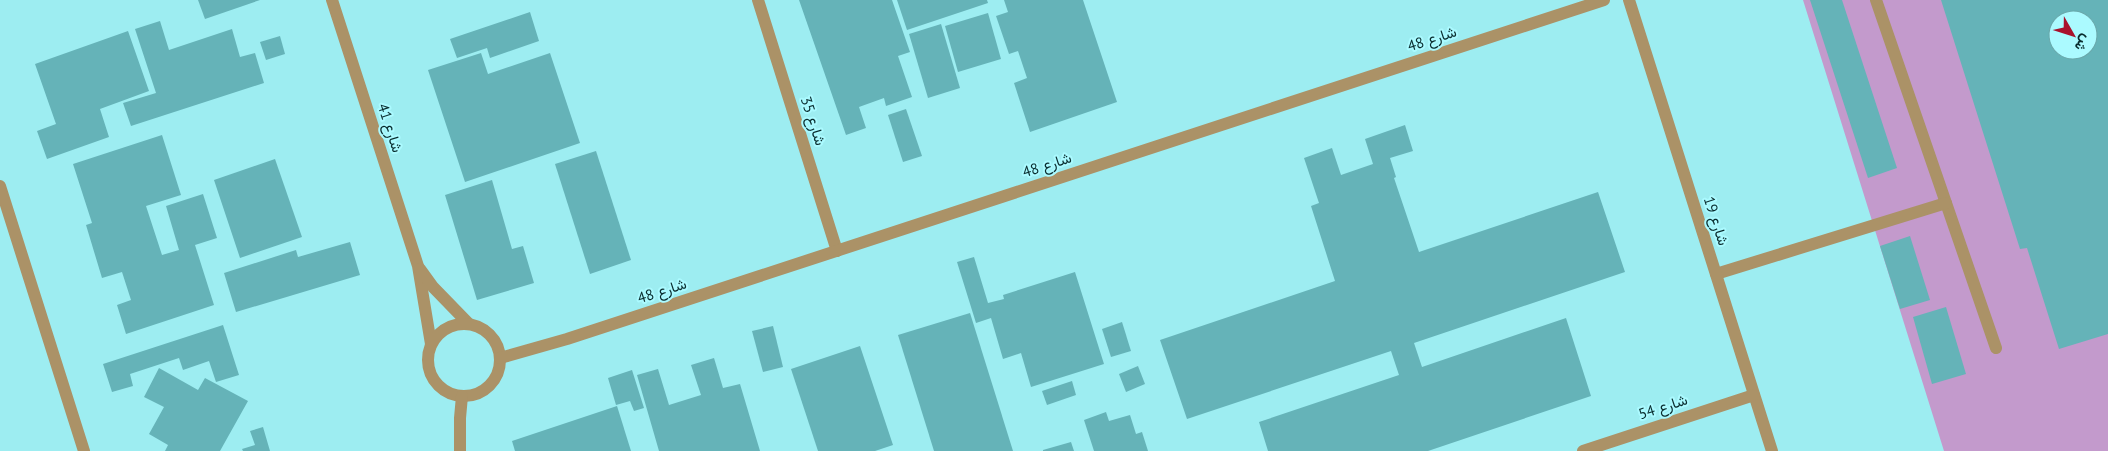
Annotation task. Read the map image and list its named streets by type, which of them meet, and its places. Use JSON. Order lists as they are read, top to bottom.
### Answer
{
  "streets": {
    "street": [
      "شارع 48",
      "شارع 35",
      "شارع 41",
      "شارع 19",
      "شارع 54"
    ]
  },
  "crossings": [
    ["شارع 48", "شارع 35"],
    ["شارع 48", "شارع 41"],
    ["شارع 19", "شارع 54"]
  ],
  "north": "bottom right"
}
